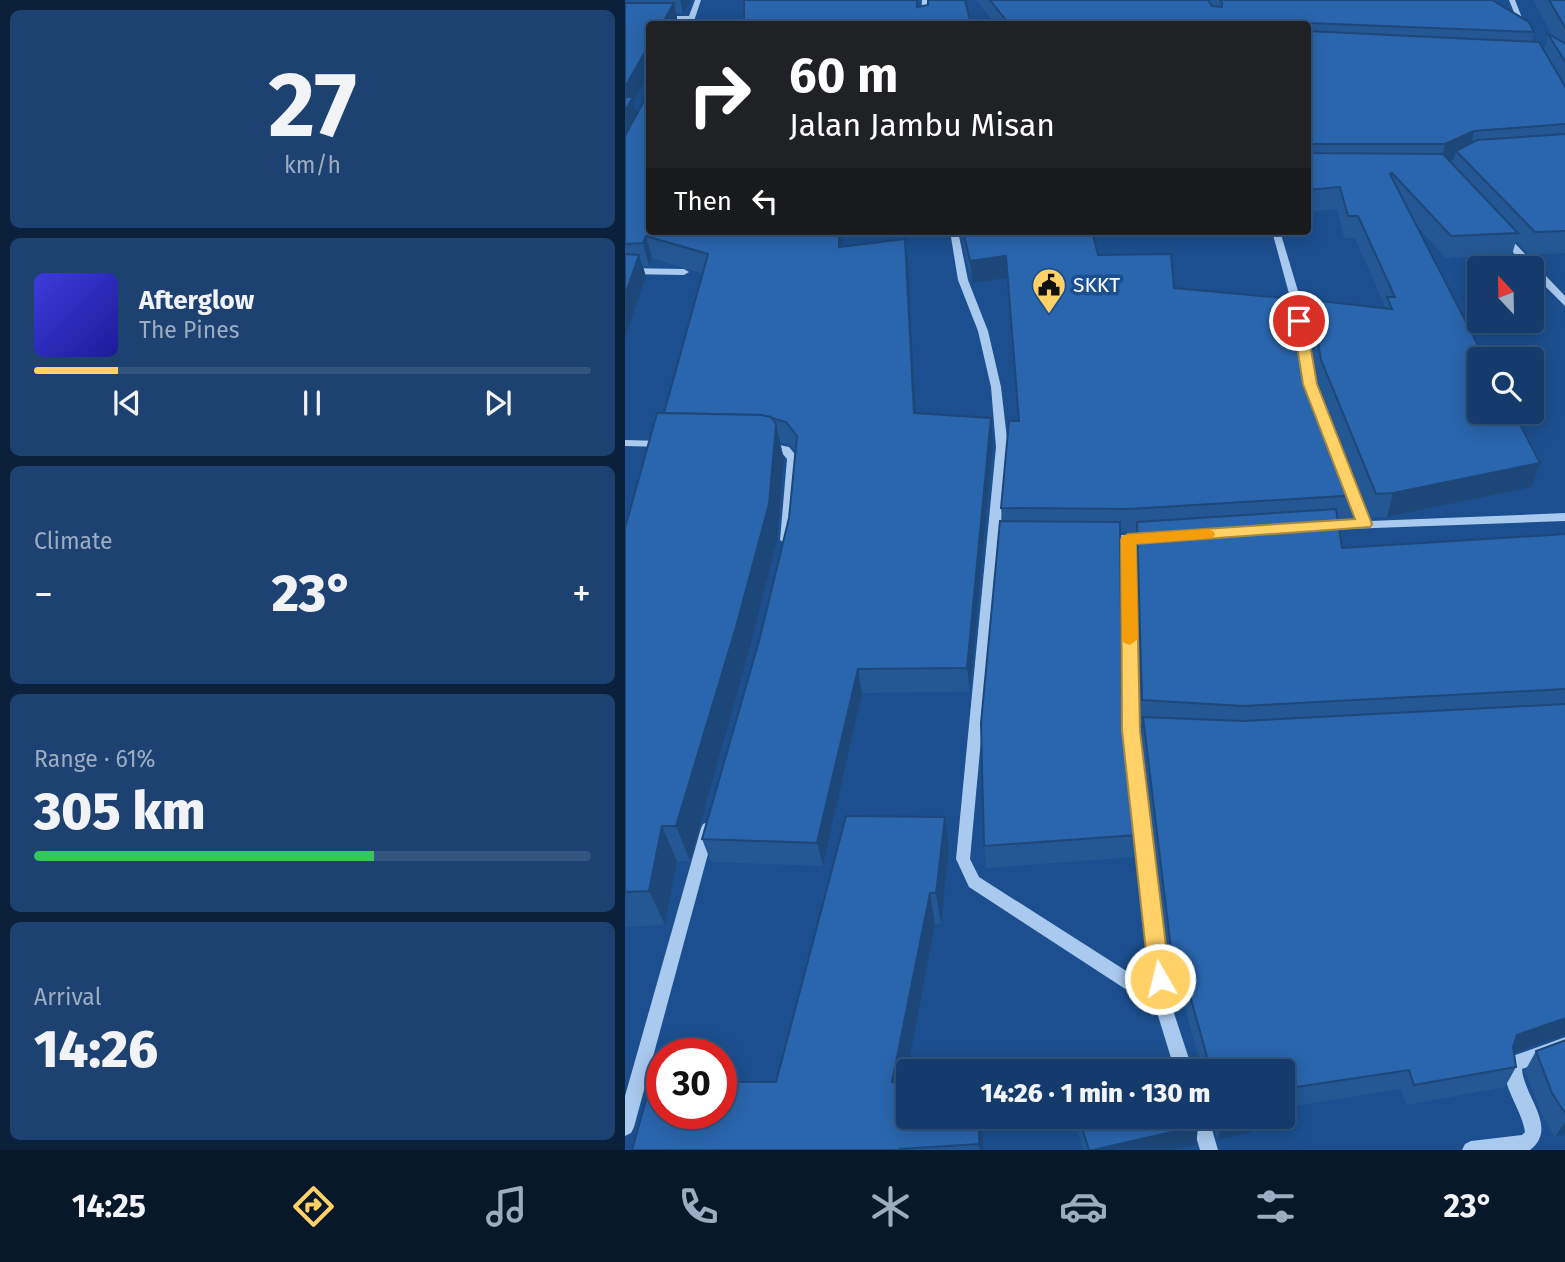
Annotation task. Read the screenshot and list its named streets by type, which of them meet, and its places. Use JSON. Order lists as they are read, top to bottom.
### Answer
{
  "places": {
    "public building": ["SKKT"]
  },
  "north": "top",
  "page": {
    "tile": [
      ["27", "km/h"],
      "Climate",
      ["Range · 61%", "305 km"],
      ["Arrival", "14:26"]
    ],
    "turn": ["60 m", "Jalan Jambu Misan"],
    "then": "Then",
    "song": ["Afterglow", "The Pines"],
    "heat": ["−", "23°", "+"],
    "limit": "30",
    "trip": "14:26 · 1 min · 130 m",
    "tabs": ["14:25", "23°"]
  }
}
